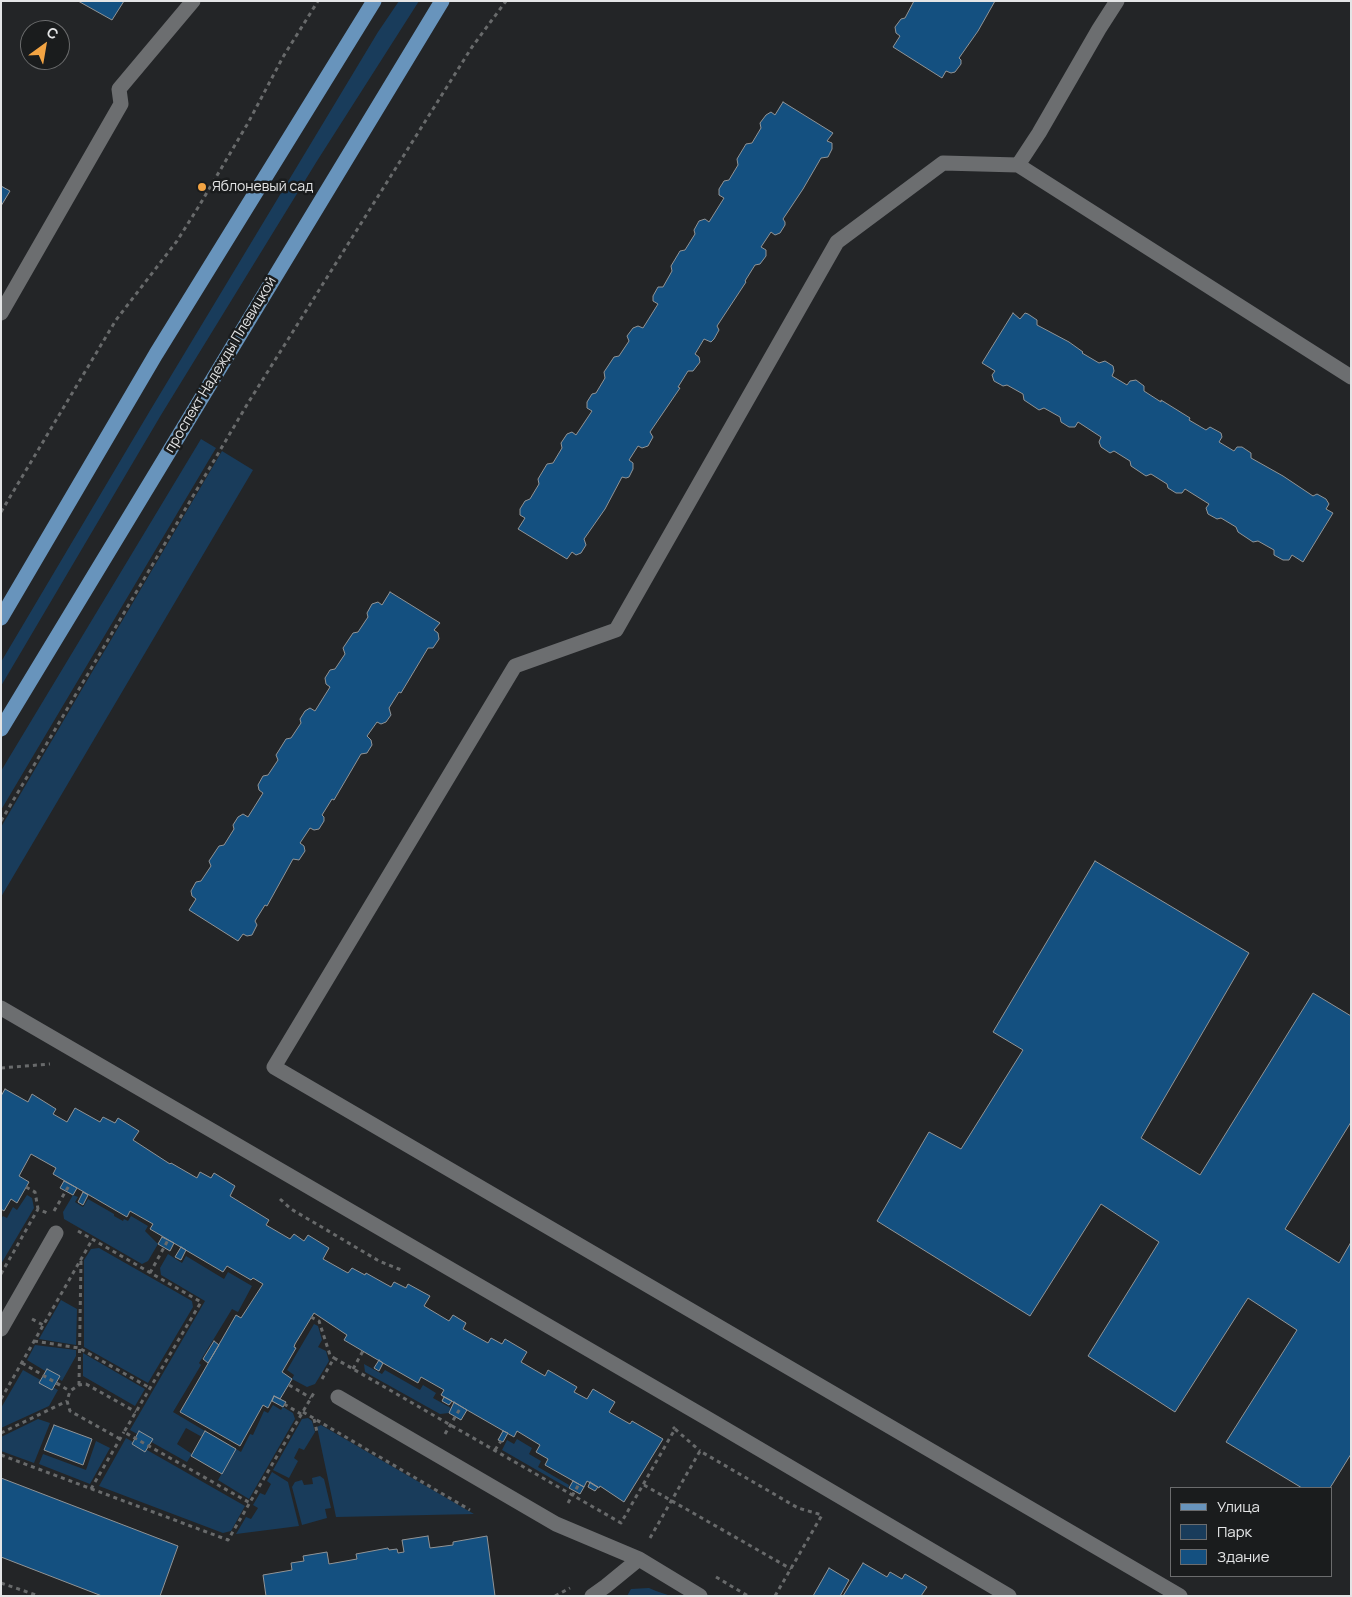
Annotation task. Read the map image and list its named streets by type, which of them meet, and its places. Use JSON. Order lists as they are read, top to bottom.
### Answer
{
  "streets": {
    "main road": ["проспект Надежды Плевицкой"]
  },
  "places": ["Яблоневый сад"],
  "legend": ["Улица", "Парк", "Здание"],
  "north": "top right"
}
